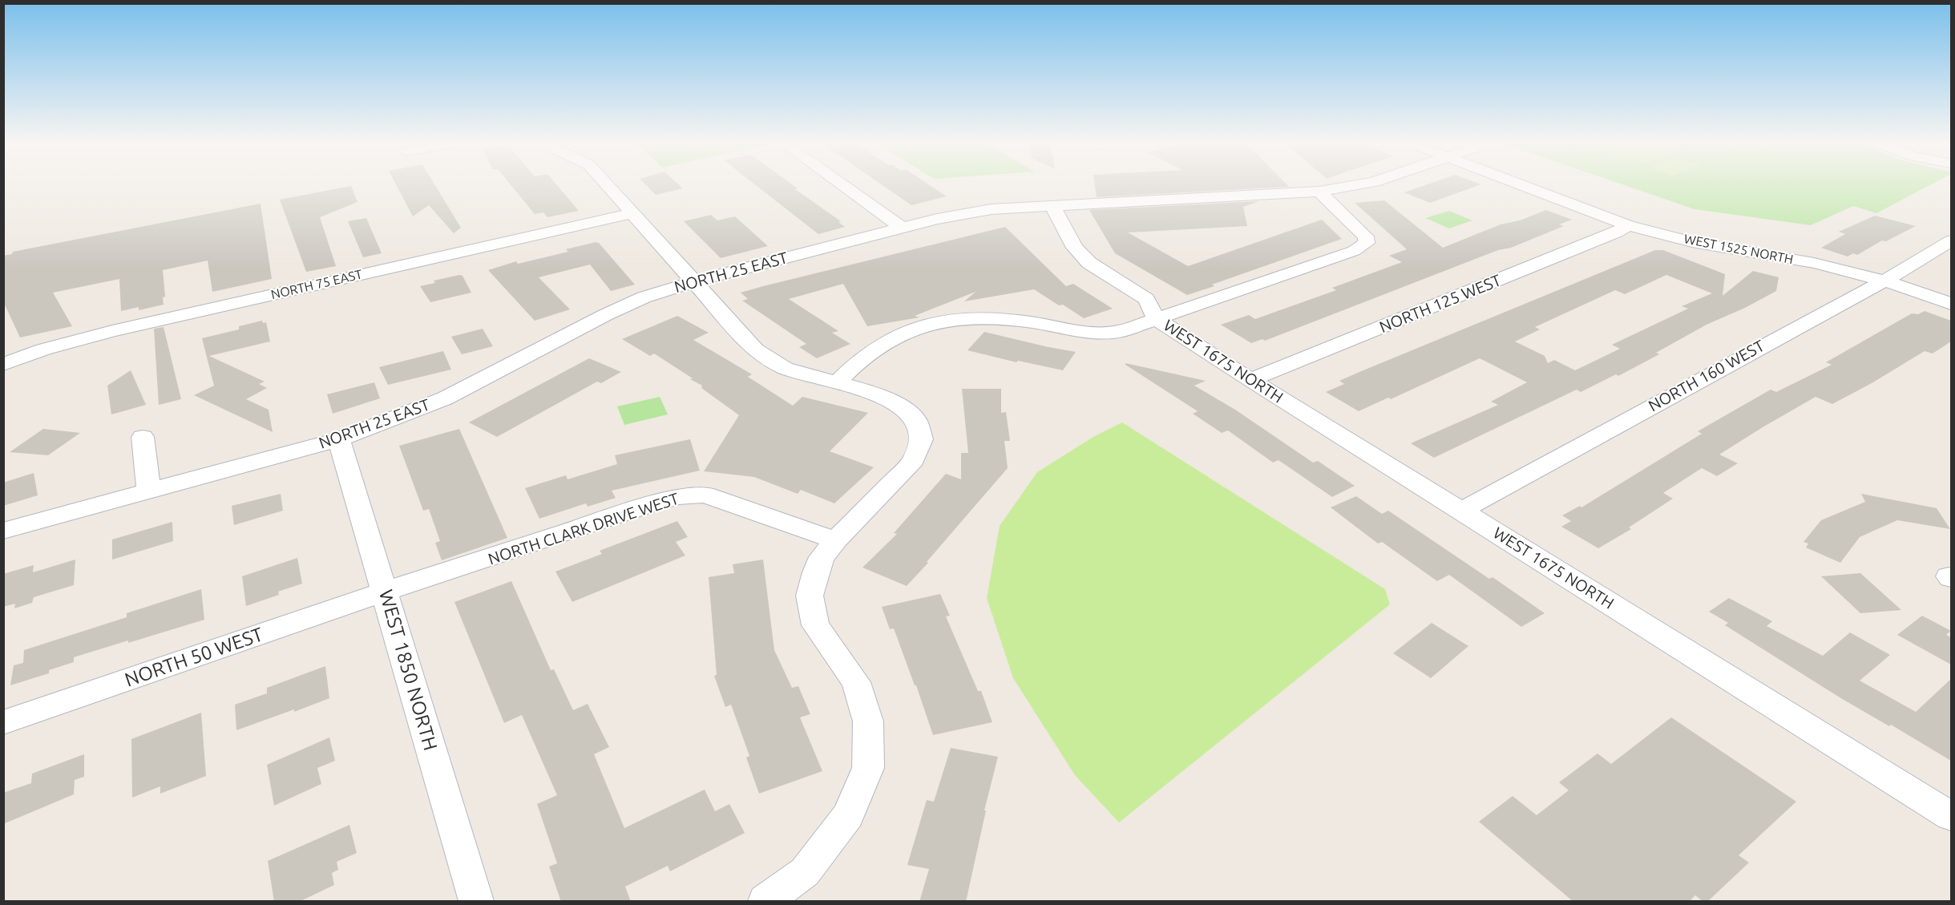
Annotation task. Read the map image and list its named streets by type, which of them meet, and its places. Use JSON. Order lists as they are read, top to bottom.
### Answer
{
  "streets": {
    "street": [
      "WEST 1525 NORTH",
      "NORTH 25 EAST",
      "NORTH 75 EAST",
      "NORTH 125 WEST",
      "WEST 1675 NORTH",
      "NORTH 160 WEST",
      "NORTH CLARK DRIVE WEST",
      "NORTH 50 WEST",
      "WEST 1850 NORTH"
    ]
  },
  "crossings": [
    ["WEST 1525 NORTH", "NORTH 125 WEST"],
    ["WEST 1525 NORTH", "NORTH 160 WEST"],
    ["NORTH 25 EAST", "WEST 1850 NORTH"],
    ["NORTH 125 WEST", "WEST 1675 NORTH"],
    ["WEST 1675 NORTH", "NORTH 160 WEST"],
    ["NORTH CLARK DRIVE WEST", "NORTH 50 WEST"],
    ["NORTH CLARK DRIVE WEST", "WEST 1850 NORTH"],
    ["NORTH 50 WEST", "WEST 1850 NORTH"]
  ]
}
